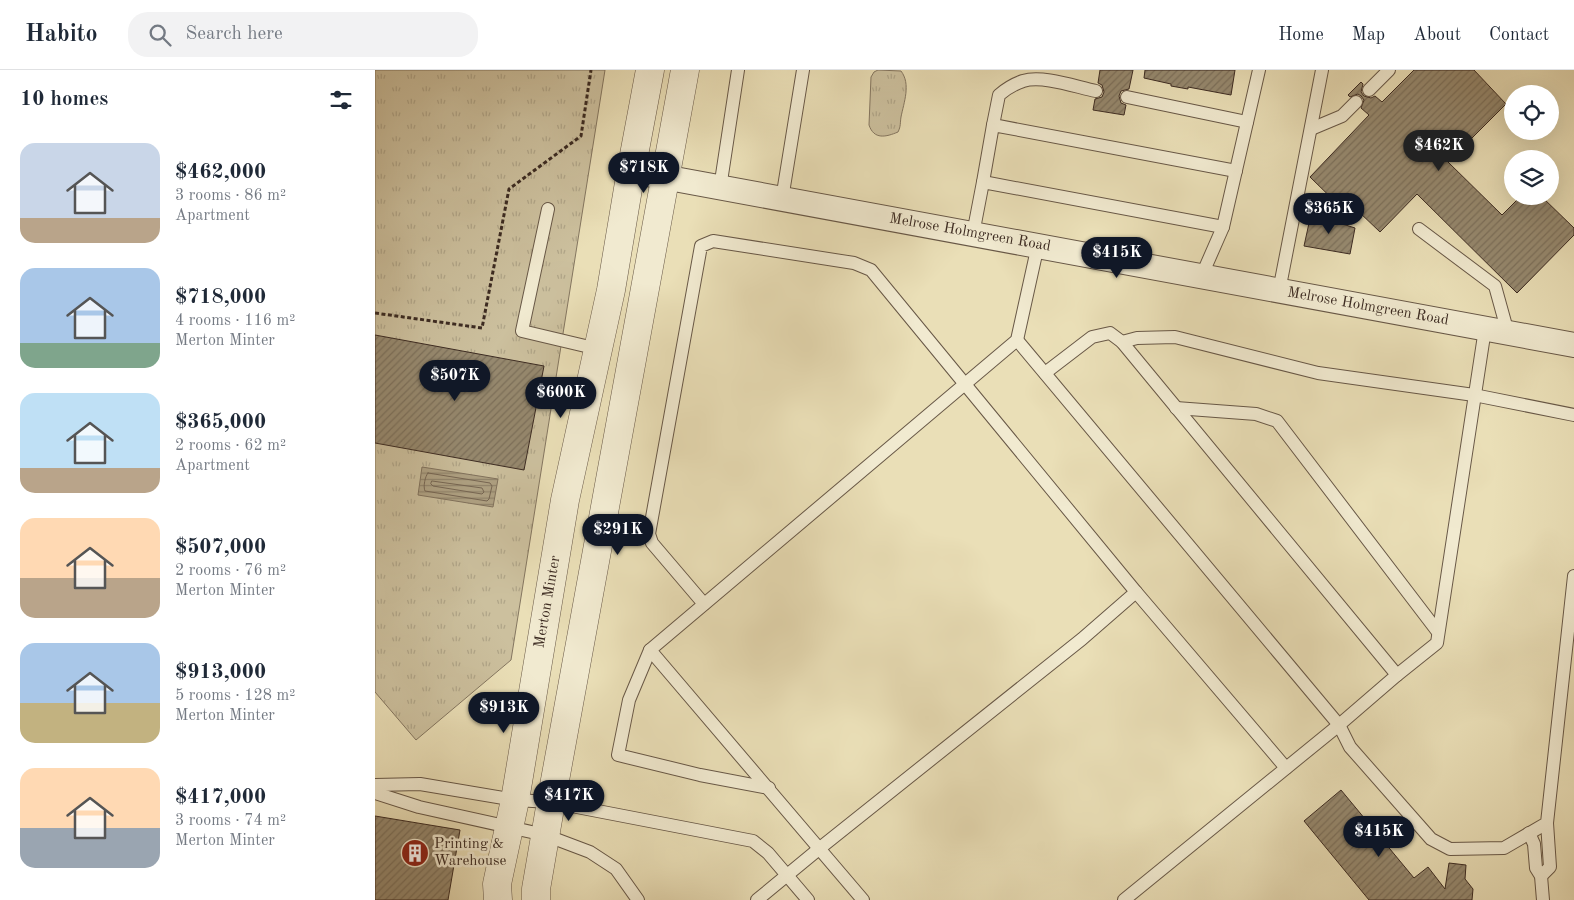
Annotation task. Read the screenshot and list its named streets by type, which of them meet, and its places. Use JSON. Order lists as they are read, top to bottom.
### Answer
{
  "streets": {
    "street": ["Melrose Holmgreen Road", "Merton Minter"]
  },
  "crossings": [
    ["Melrose Holmgreen Road", "Merton Minter"]
  ],
  "places": {
    "building": ["Printing & Warehouse"]
  },
  "page": {
    "header": "Habito",
    "search": "Search here",
    "nav": [
      "Home",
      "Map",
      "About",
      "Contact"
    ],
    "heading": "10 homes",
    "list": [
      {
        "name": "$462,000",
        "note": "3 rooms · 86 m² · Apartment"
      },
      {
        "name": "$718,000",
        "note": "4 rooms · 116 m² · Merton Minter"
      },
      {
        "name": "$365,000",
        "note": "2 rooms · 62 m² · Apartment"
      },
      {
        "name": "$507,000",
        "note": "2 rooms · 76 m² · Merton Minter"
      },
      {
        "name": "$913,000",
        "note": "5 rooms · 128 m² · Merton Minter"
      },
      {
        "name": "$417,000",
        "note": "3 rooms · 74 m² · Merton Minter"
      }
    ],
    "price": [
      "$462K",
      "$718K",
      "$365K",
      "$415K",
      "$507K",
      "$600K",
      "$291K",
      "$913K",
      "$417K",
      "$415K"
    ]
  }
}
